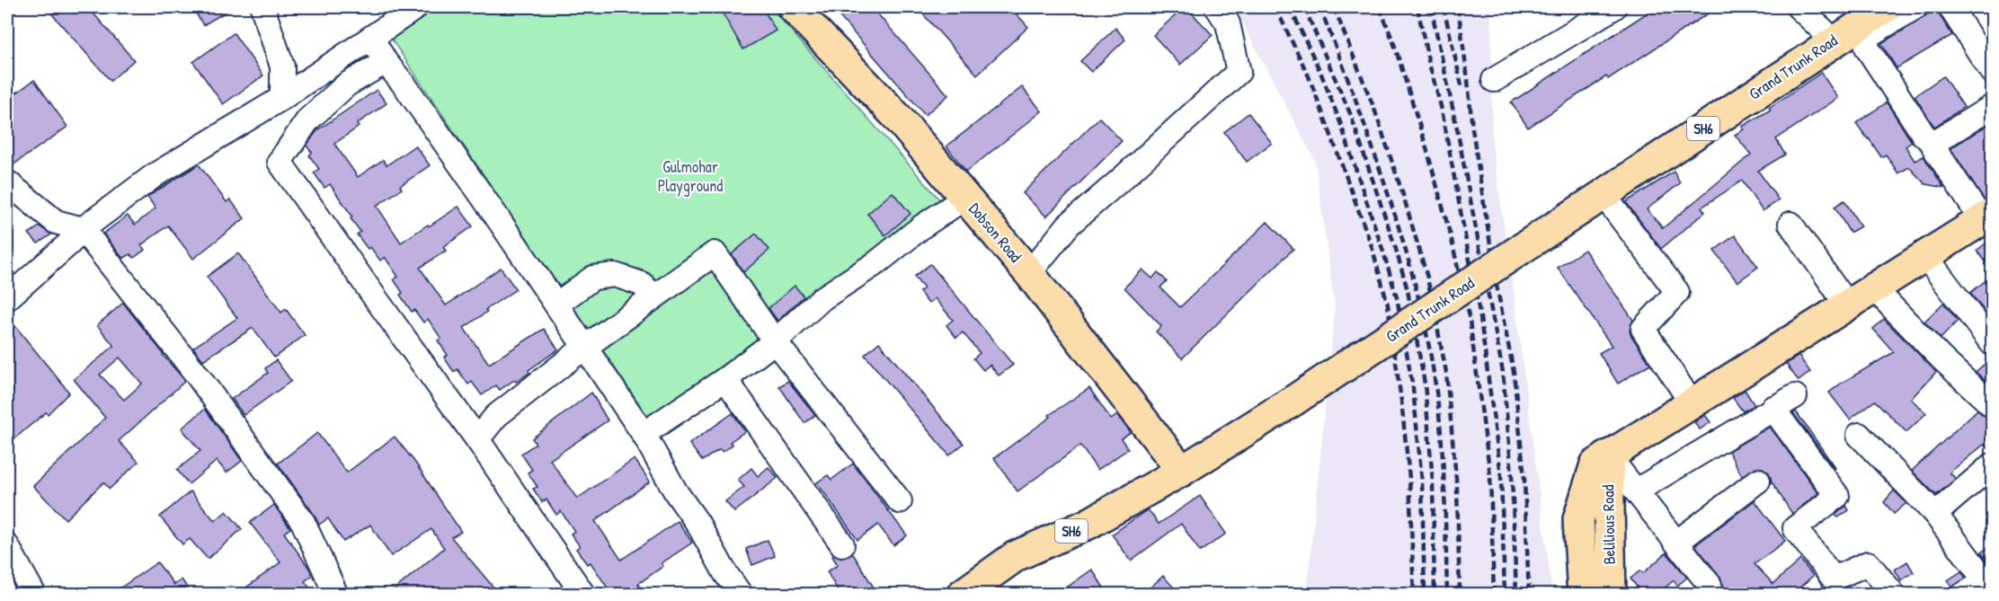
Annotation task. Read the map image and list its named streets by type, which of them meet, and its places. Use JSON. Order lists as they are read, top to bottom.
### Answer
{
  "streets": {
    "main road": [
      "Grand Trunk Road",
      "SH6",
      "Dobson Road",
      "Belilious Road"
    ]
  },
  "crossings": [
    ["Grand Trunk Road", "Dobson Road"]
  ],
  "parks": ["Gulmohar Playground"]
}
